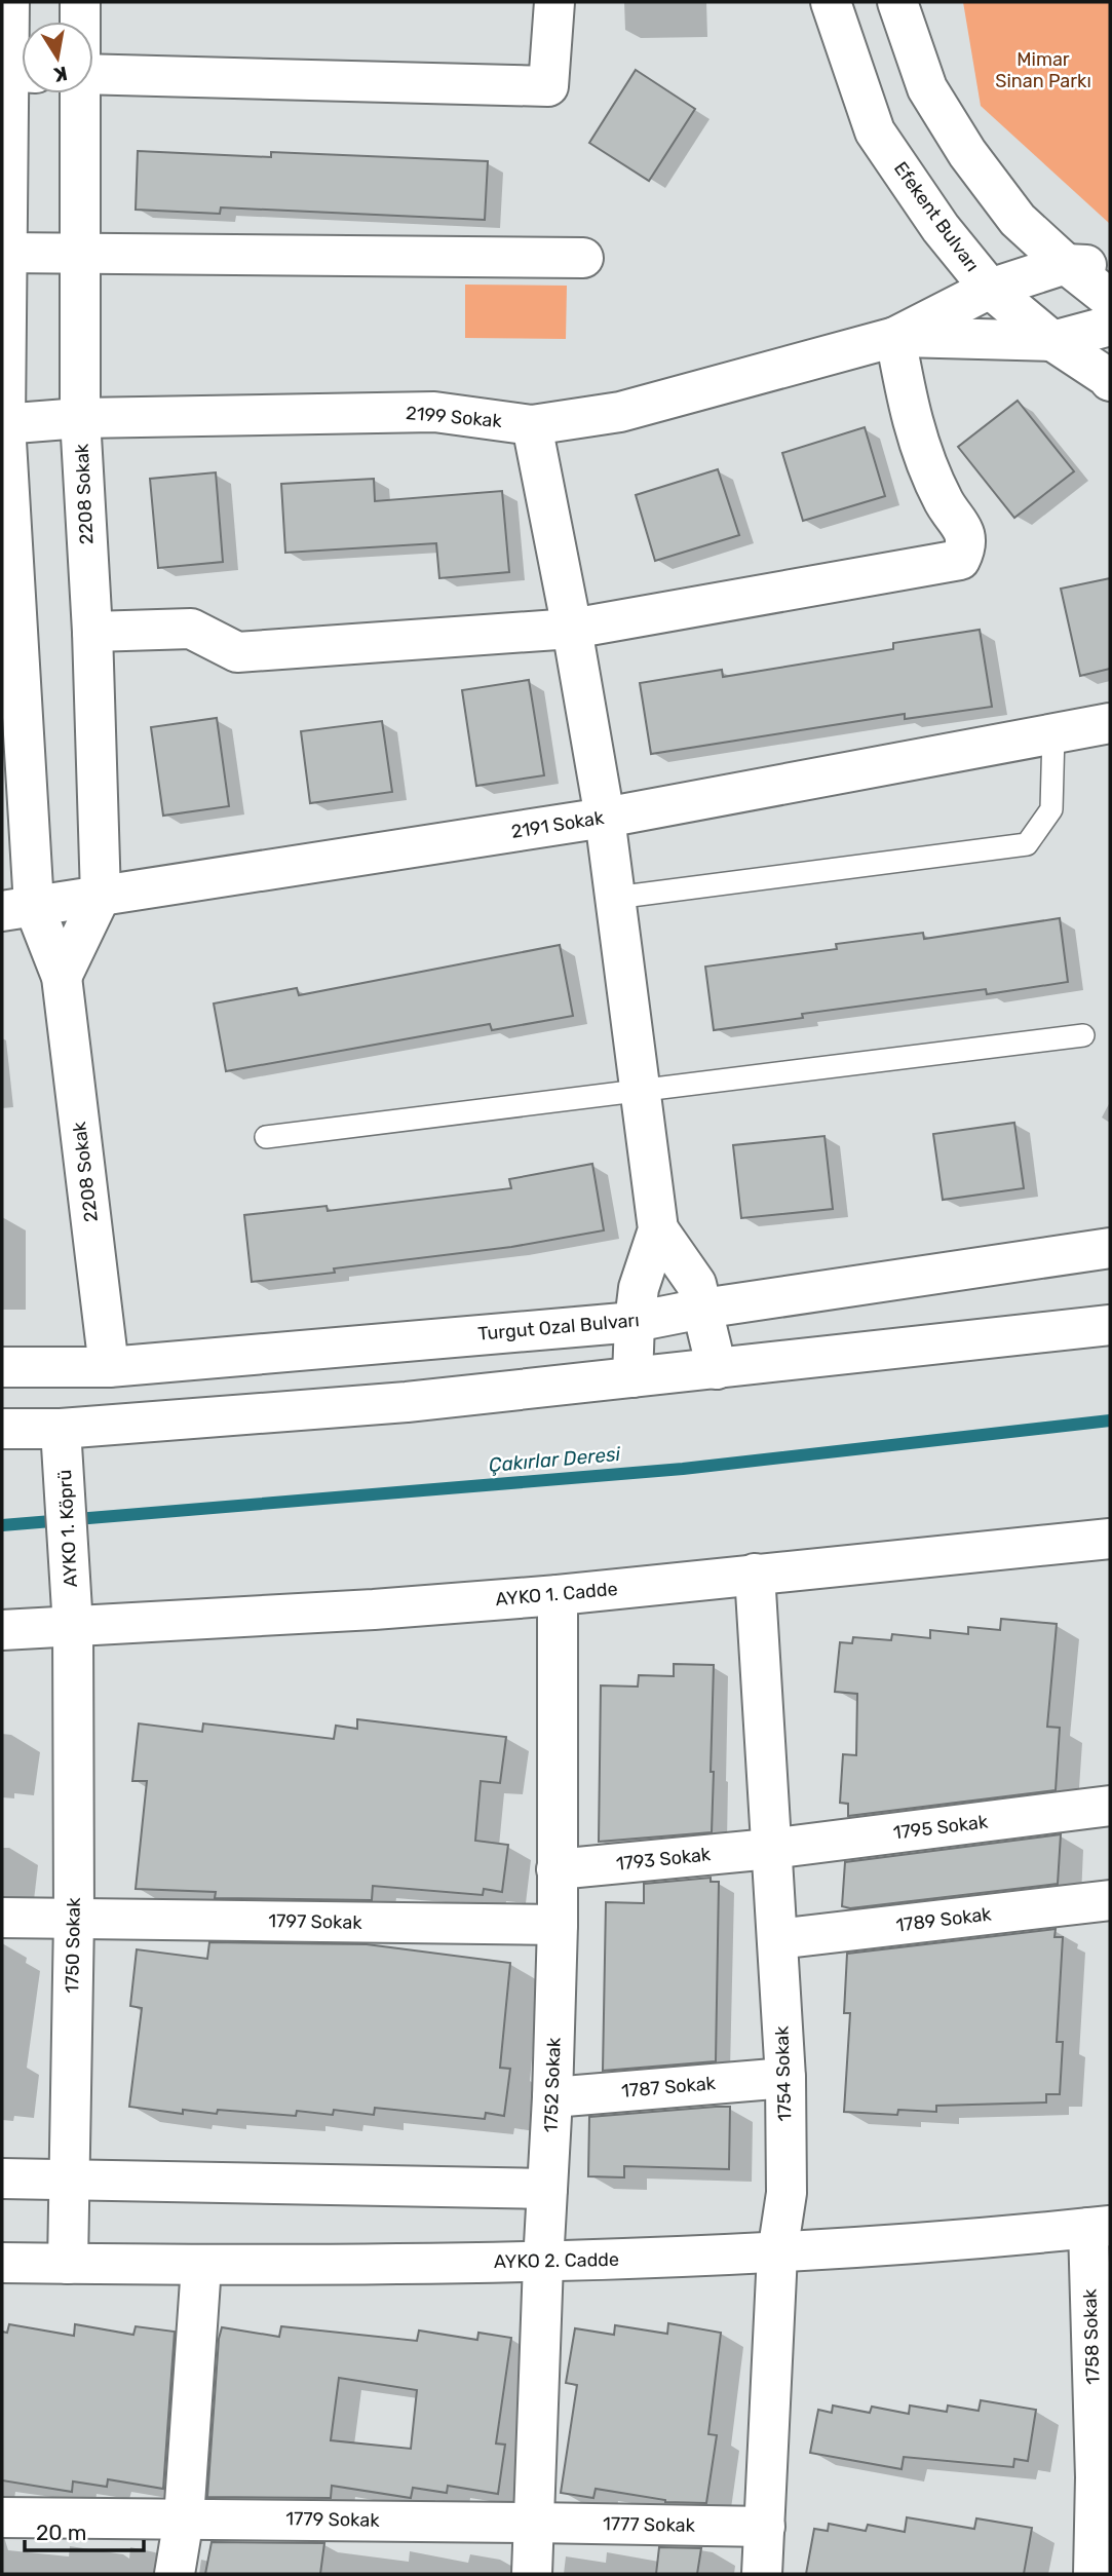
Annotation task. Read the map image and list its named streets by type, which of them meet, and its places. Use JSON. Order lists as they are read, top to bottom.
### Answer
{
  "streets": {
    "street": [
      "Efekent Bulvarı",
      "2199 Sokak",
      "2208 Sokak",
      "2191 Sokak",
      "Turgut Ozal Bulvarı",
      "AYKO 1. Köprü",
      "AYKO 1. Cadde",
      "1795 Sokak",
      "1793 Sokak",
      "1789 Sokak",
      "1797 Sokak",
      "1750 Sokak",
      "1754 Sokak",
      "1752 Sokak",
      "1787 Sokak",
      "AYKO 2. Cadde",
      "1758 Sokak",
      "1779 Sokak",
      "1777 Sokak"
    ]
  },
  "crossings": [
    ["2199 Sokak", "2208 Sokak"],
    ["2208 Sokak", "2191 Sokak"],
    ["2208 Sokak", "Turgut Ozal Bulvarı"],
    ["AYKO 1. Köprü", "AYKO 1. Cadde"],
    ["AYKO 1. Köprü", "1750 Sokak"],
    ["AYKO 1. Cadde", "1750 Sokak"],
    ["AYKO 1. Cadde", "1754 Sokak"],
    ["AYKO 1. Cadde", "1752 Sokak"],
    ["1795 Sokak", "1793 Sokak"],
    ["1795 Sokak", "1754 Sokak"],
    ["1793 Sokak", "1754 Sokak"],
    ["1793 Sokak", "1752 Sokak"],
    ["1789 Sokak", "1754 Sokak"],
    ["1797 Sokak", "1750 Sokak"],
    ["1797 Sokak", "1752 Sokak"],
    ["1750 Sokak", "AYKO 2. Cadde"],
    ["1754 Sokak", "1787 Sokak"],
    ["1754 Sokak", "AYKO 2. Cadde"],
    ["1754 Sokak", "1777 Sokak"],
    ["1752 Sokak", "1787 Sokak"],
    ["1752 Sokak", "AYKO 2. Cadde"],
    ["1752 Sokak", "1779 Sokak"],
    ["1752 Sokak", "1777 Sokak"],
    ["AYKO 2. Cadde", "1758 Sokak"],
    ["1779 Sokak", "1777 Sokak"]
  ],
  "water": ["Çakırlar Deresi"],
  "parks": ["Mimar Sinan Parkı"],
  "scale_bar": "20 m",
  "north": "bottom"
}
